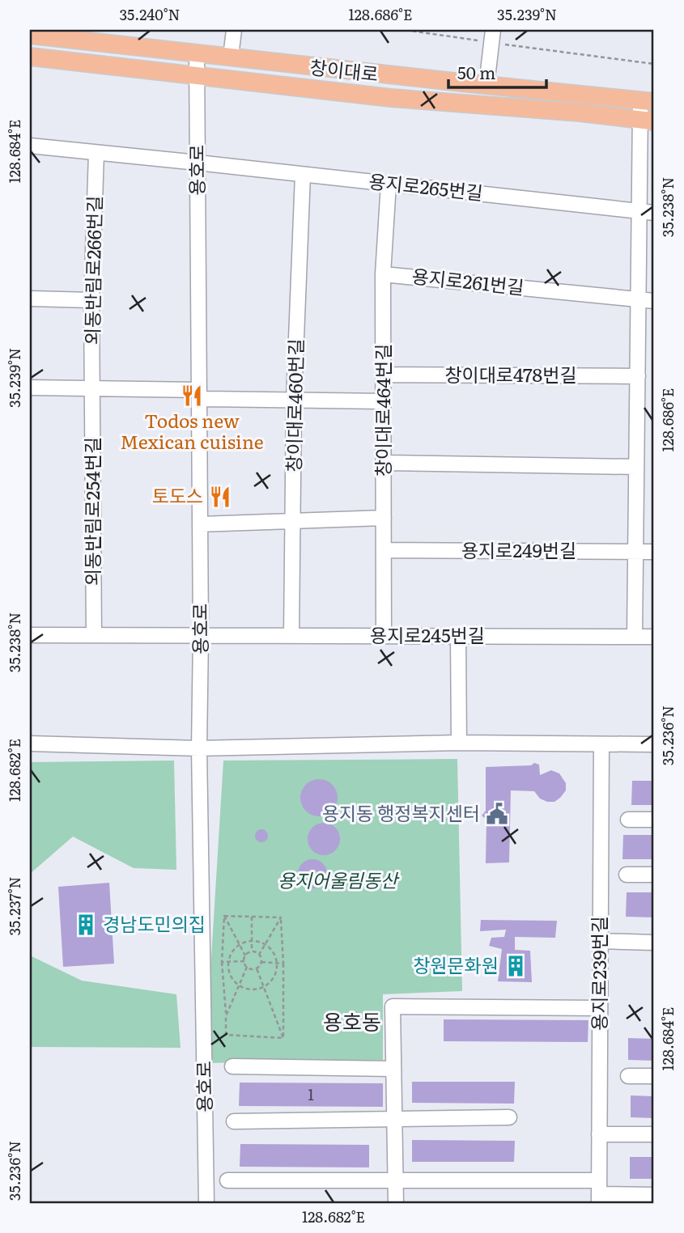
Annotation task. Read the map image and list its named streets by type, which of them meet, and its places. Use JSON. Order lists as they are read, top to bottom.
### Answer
{
  "streets": {
    "main road": ["창이대로"],
    "street": [
      "용호로",
      "용지로265번길",
      "외동반림로266번길",
      "용지로261번길",
      "창이대로478번길",
      "창이대로460번길",
      "창이대로464번길",
      "외동반림로254번길",
      "용지로249번길",
      "용지로245번길",
      "용지로239번길"
    ]
  },
  "crossings": [
    ["창이대로", "용호로"],
    ["용호로", "용지로265번길"],
    ["용호로", "용지로245번길"],
    ["용지로265번길", "외동반림로266번길"],
    ["용지로265번길", "창이대로460번길"],
    ["용지로265번길", "창이대로464번길"],
    ["외동반림로266번길", "외동반림로254번길"],
    ["용지로261번길", "창이대로464번길"],
    ["창이대로478번길", "창이대로464번길"],
    ["창이대로460번길", "용지로245번길"],
    ["창이대로464번길", "용지로249번길"],
    ["창이대로464번길", "용지로245번길"]
  ],
  "districts": ["용호동"],
  "parks": ["용지어울림동산"],
  "places": {
    "restaurant": ["Todos new Mexican cuisine", "토도스"],
    "public building": ["용지동 행정복지센터"],
    "building": ["경남도민의집", "창원문화원"]
  },
  "house_numbers": ["1"],
  "scale_bar": "50 m",
  "coordinates": [
    "35.240°N",
    "128.686°E",
    "35.239°N",
    "128.684°E",
    "35.238°N",
    "35.236°N",
    "128.682°E",
    "35.237°N"
  ]
}
